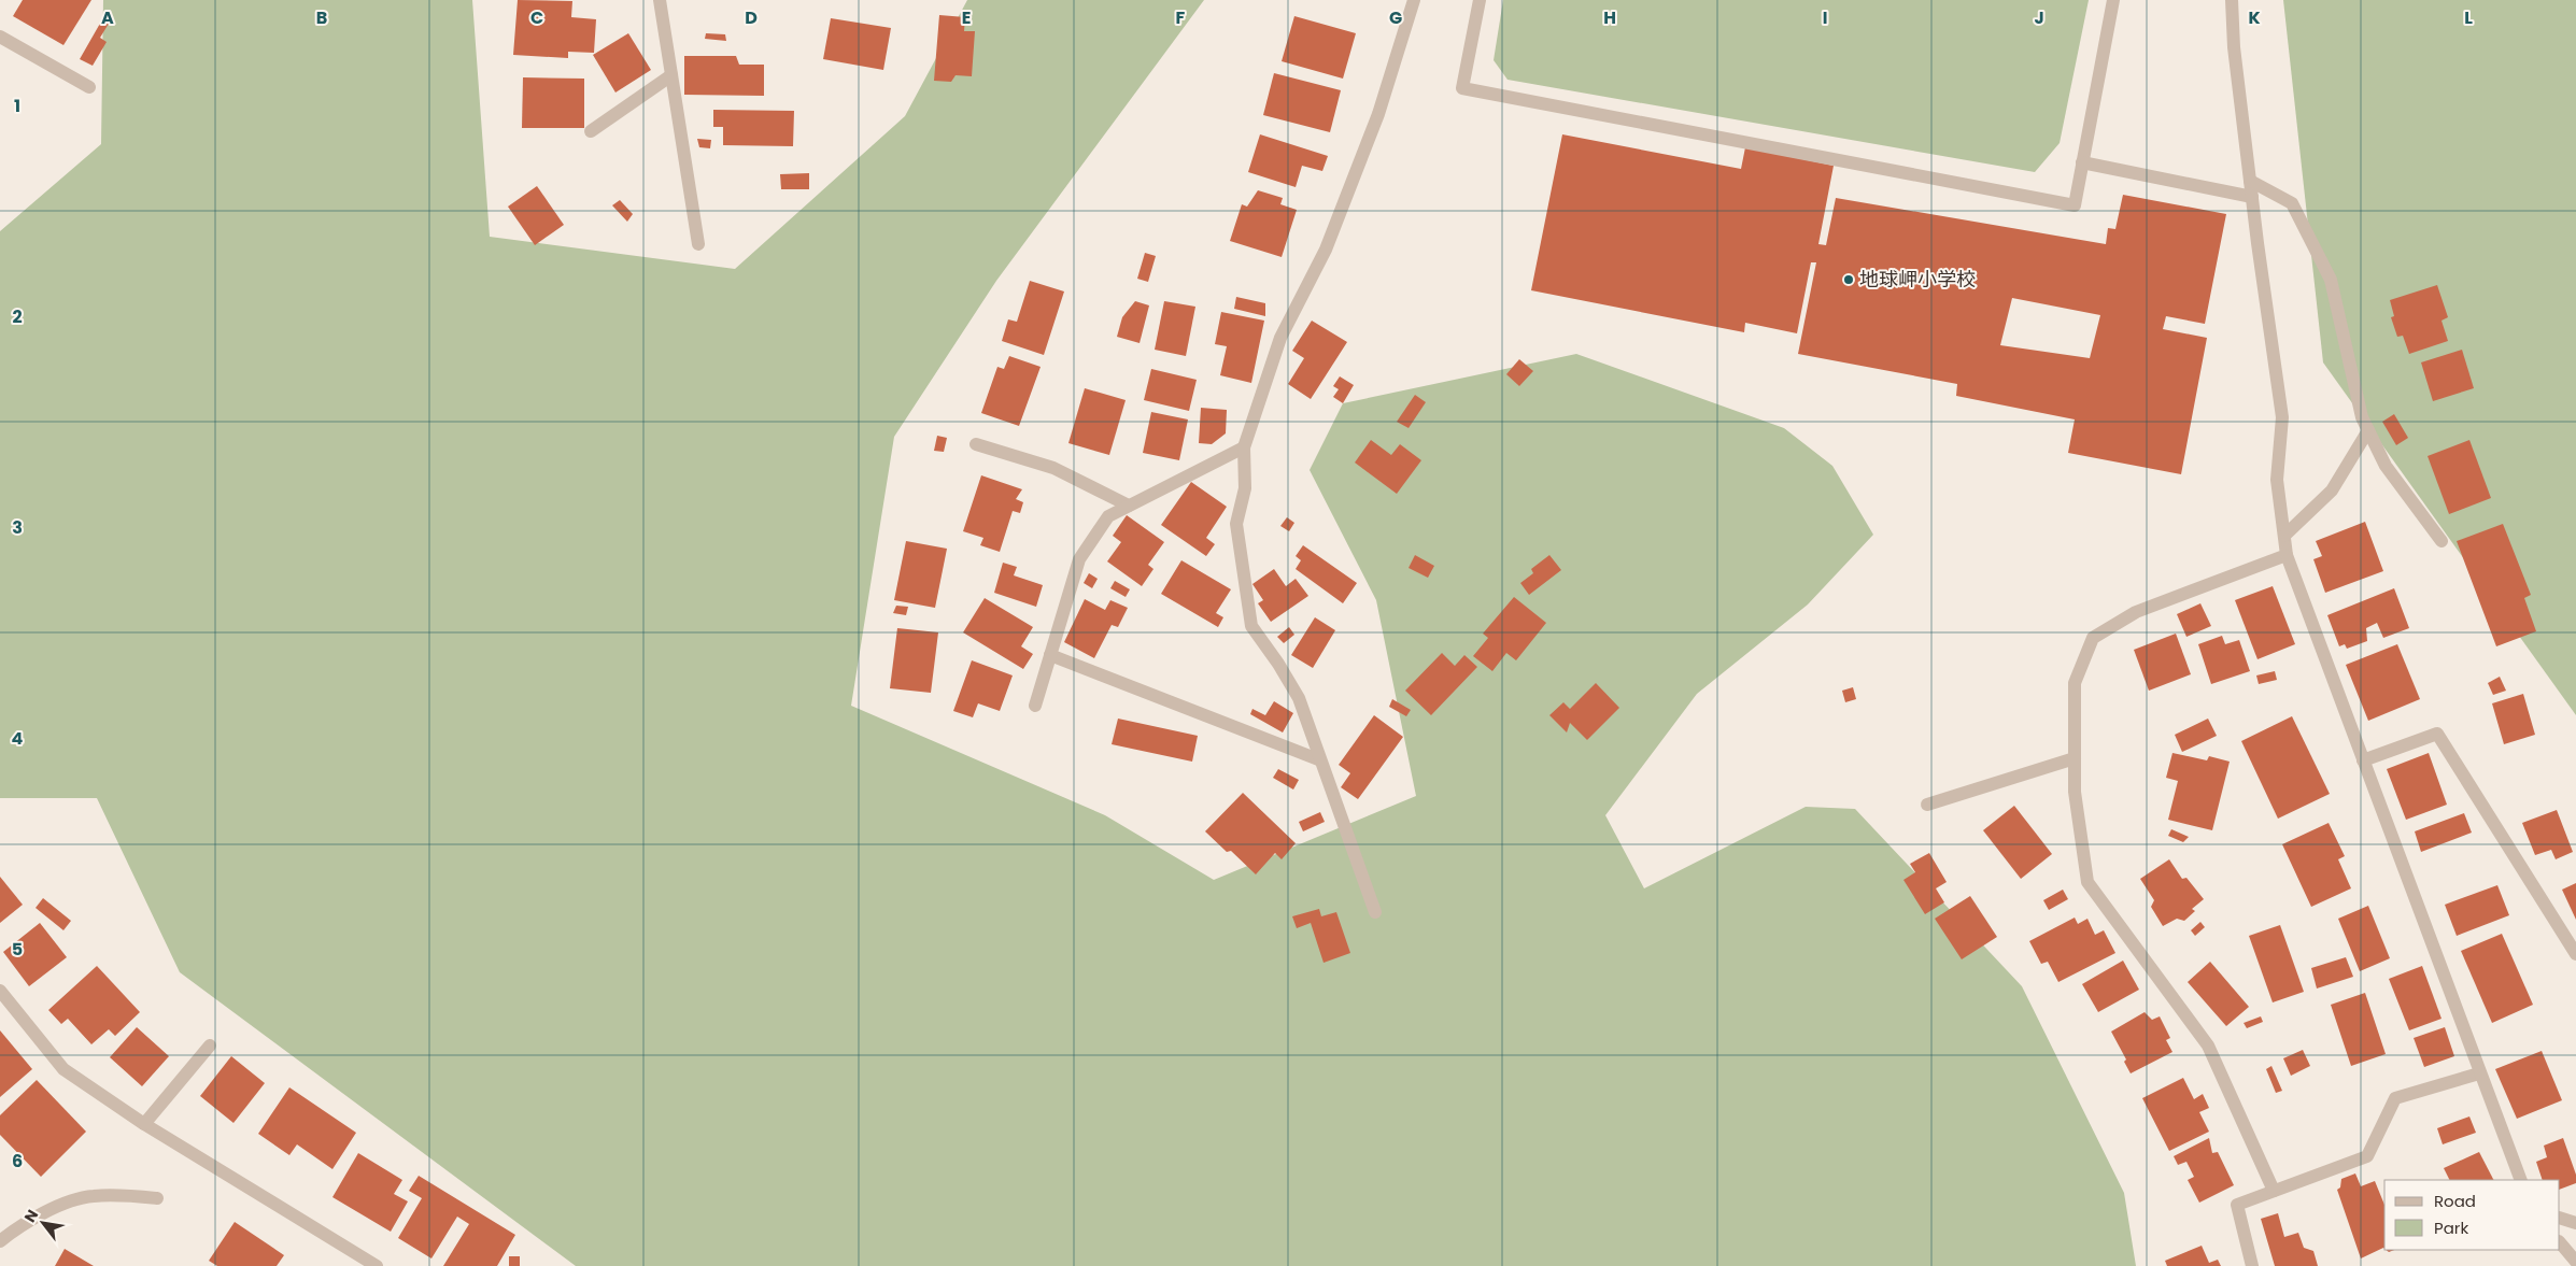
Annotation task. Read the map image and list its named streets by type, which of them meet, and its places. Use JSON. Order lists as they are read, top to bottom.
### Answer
{
  "places": ["地球岬小学校"],
  "legend": ["Road", "Park"],
  "north": "top left",
  "grid": {
    "columns": [
      "A",
      "B",
      "C",
      "D",
      "E",
      "F",
      "G",
      "H",
      "I",
      "J",
      "K",
      "L"
    ],
    "rows": [
      "1",
      "2",
      "3",
      "4",
      "5",
      "6"
    ]
  }
}
